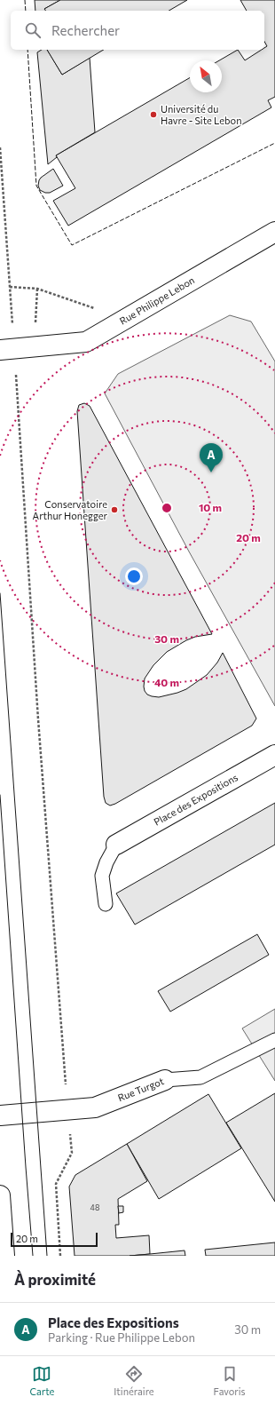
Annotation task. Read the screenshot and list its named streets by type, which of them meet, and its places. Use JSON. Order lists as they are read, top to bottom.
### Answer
{
  "streets": {
    "street": ["Rue Philippe Lebon", "Place des Expositions", "Rue Turgot"]
  },
  "places": ["Université du Havre - Site Lebon", "Conservatoire Arthur Honegger"],
  "house_numbers": ["48"],
  "scale_bar": "20 m",
  "north": "top left",
  "page": {
    "search": "Rechercher",
    "pins": "A",
    "scale": "20 m",
    "heading": "À proximité",
    "list": [
      {
        "mark": "A",
        "name": "Place des Expositions",
        "note": "Parking · Rue Philippe Lebon",
        "value": "30 m"
      }
    ],
    "nav": ["Carte", "Itinéraire", "Favoris"]
  },
  "rings": [
    "10 m",
    "20 m",
    "30 m",
    "40 m"
  ]
}
